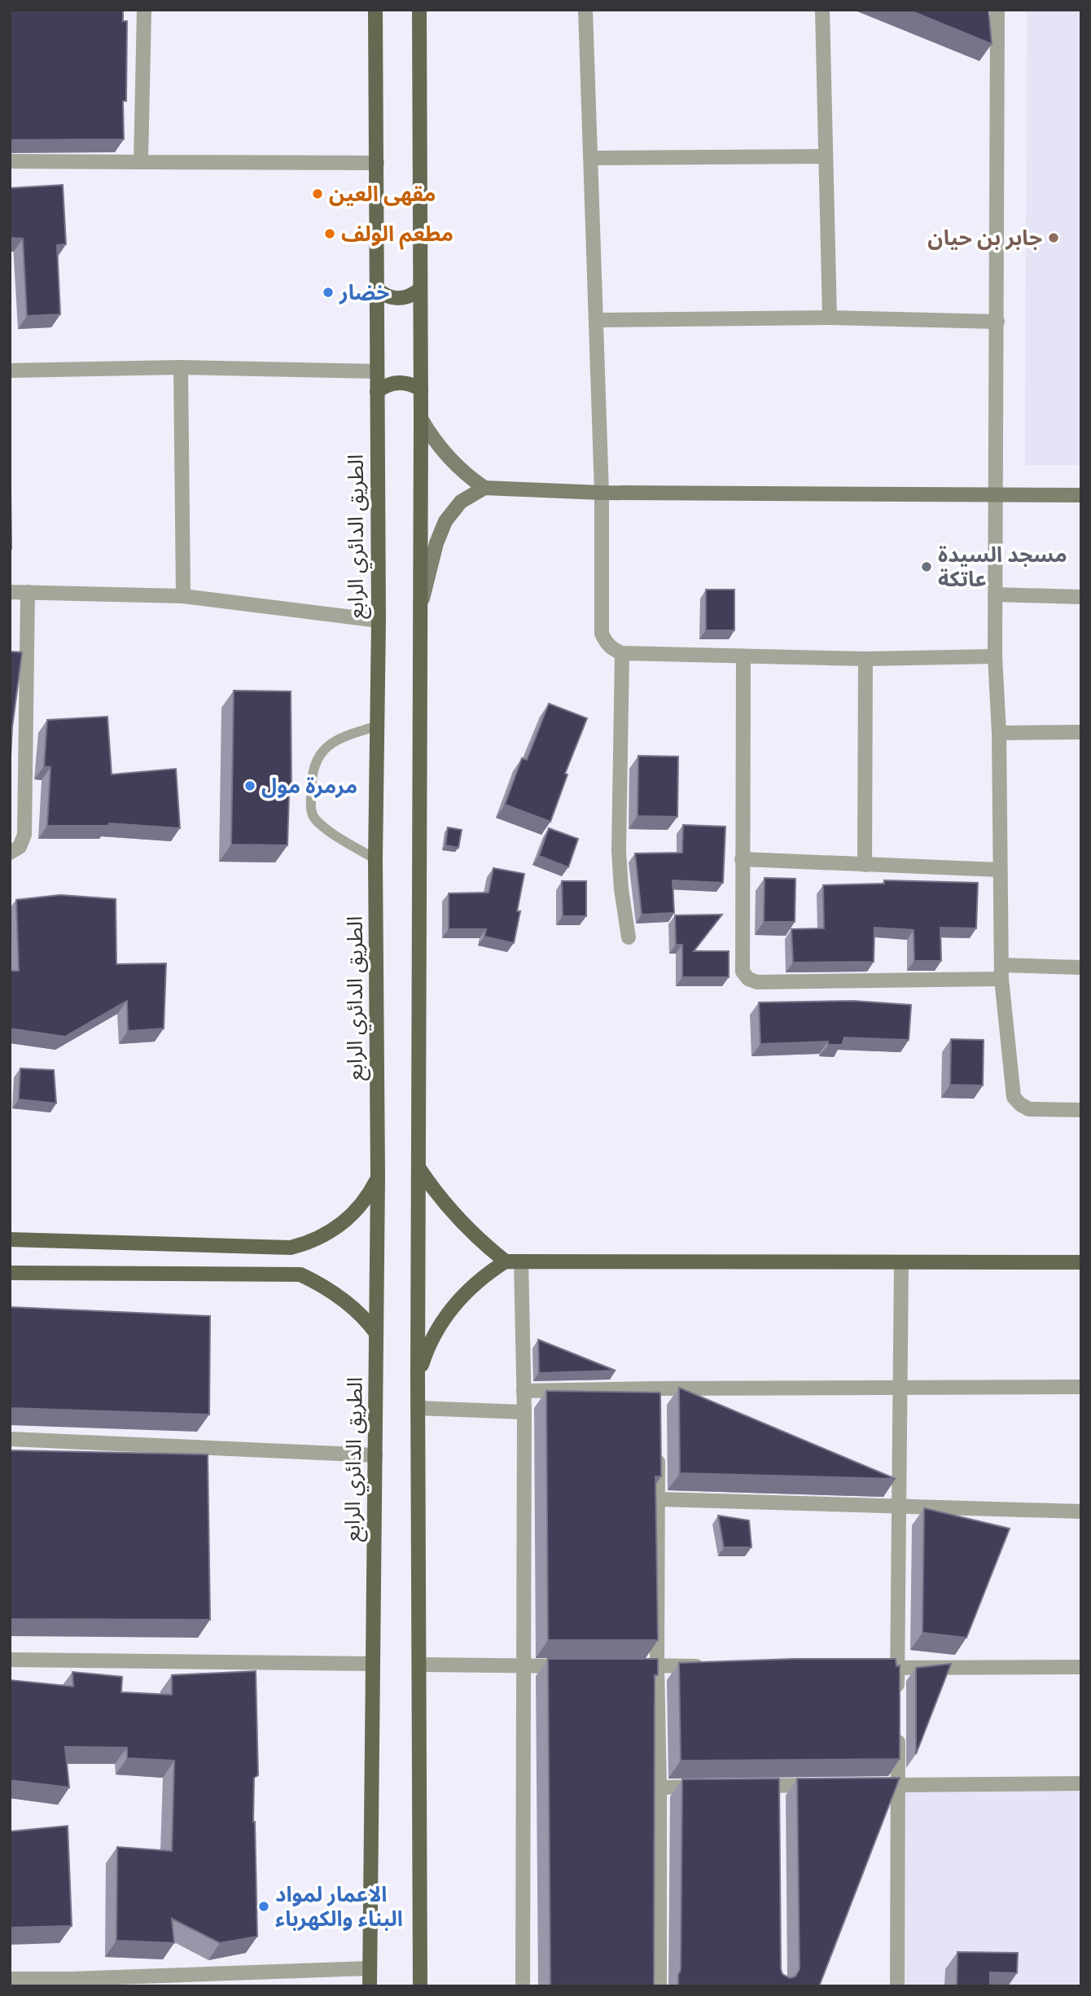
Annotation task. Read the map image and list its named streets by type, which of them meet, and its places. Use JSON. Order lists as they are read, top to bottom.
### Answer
{
  "streets": {
    "main road": ["الطريق الدائري الرابع"]
  },
  "places": [
    "مقهى العين",
    "مطعم الولف",
    "جابر بن حيان",
    "خضار",
    "مسجد السيدة عاتكة",
    "مرمرة مول",
    "الاعمار لمواد البناء والكهرباء"
  ]
}
